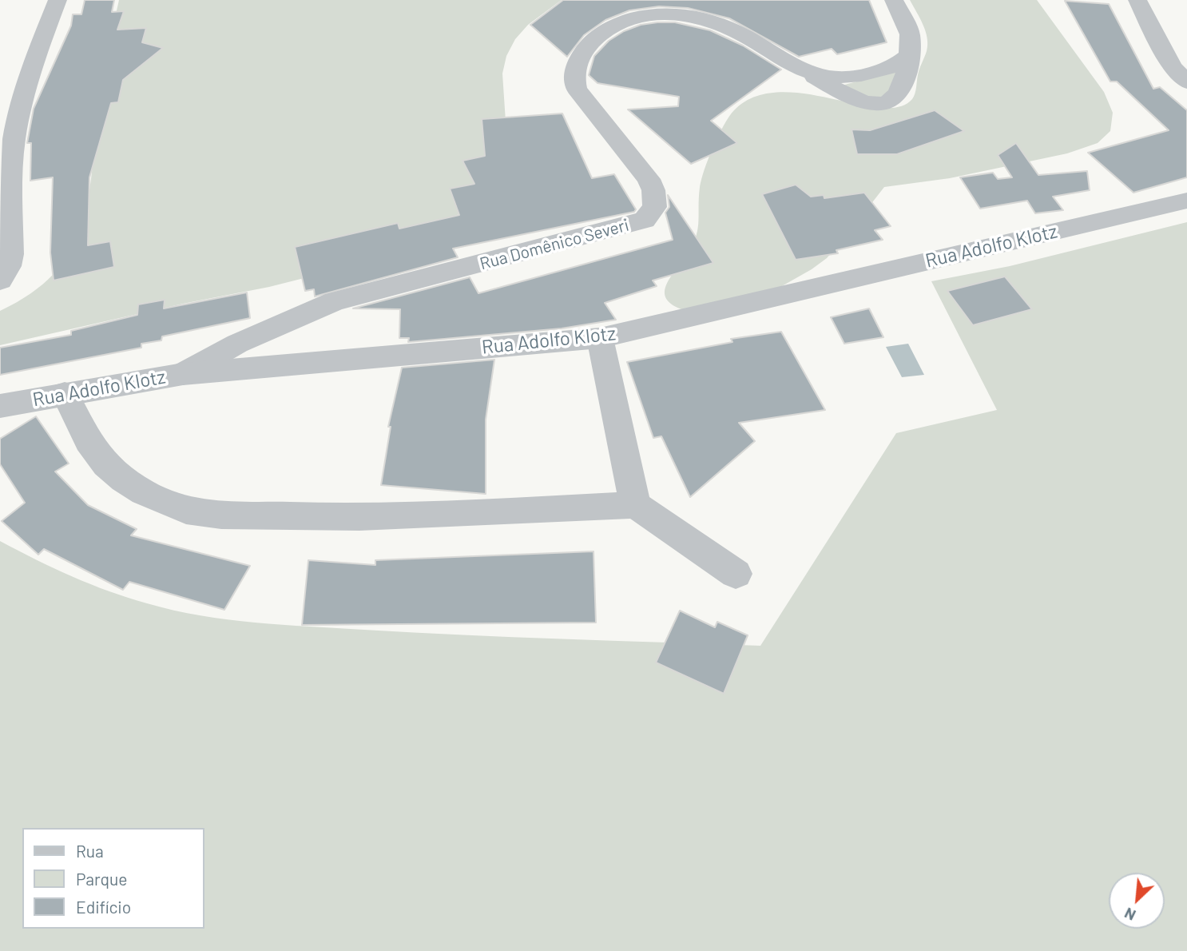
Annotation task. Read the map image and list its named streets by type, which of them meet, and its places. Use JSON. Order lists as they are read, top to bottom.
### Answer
{
  "streets": {
    "street": ["Rua Domênico Severi", "Rua Adolfo Klotz"]
  },
  "crossings": [
    ["Rua Domênico Severi", "Rua Adolfo Klotz"]
  ],
  "legend": ["Rua", "Parque", "Edifício"],
  "north": "bottom left"
}
